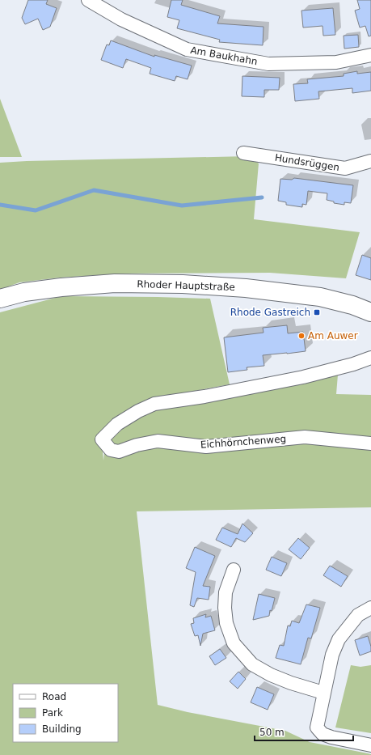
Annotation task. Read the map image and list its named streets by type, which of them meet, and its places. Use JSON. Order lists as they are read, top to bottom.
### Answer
{
  "streets": {
    "main road": ["Rhoder Hauptstraße"],
    "street": ["Am Baukhahn", "Hundsrüggen", "Eichhörnchenweg"]
  },
  "places": {
    "transit": ["Rhode Gastreich"],
    "other": ["Am Auwer"]
  },
  "legend": ["Road", "Park", "Building"],
  "scale_bar": "50 m"
}
